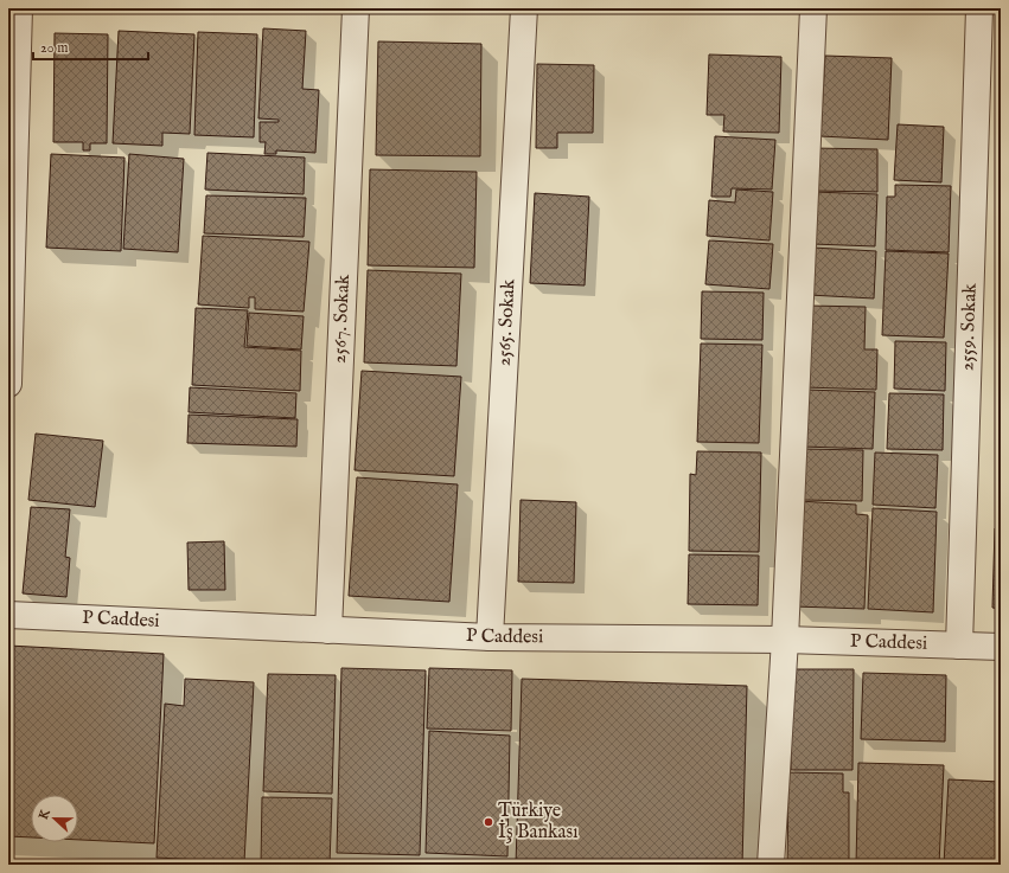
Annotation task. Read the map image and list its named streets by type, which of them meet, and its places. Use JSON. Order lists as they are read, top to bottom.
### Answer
{
  "streets": {
    "street": [
      "2567. Sokak",
      "2565. Sokak",
      "2559. Sokak",
      "P Caddesi"
    ]
  },
  "crossings": [
    ["2567. Sokak", "P Caddesi"],
    ["2565. Sokak", "P Caddesi"],
    ["2559. Sokak", "P Caddesi"]
  ],
  "places": ["Türkiye İş Bankası"],
  "scale_bar": "20 m",
  "north": "left"
}
